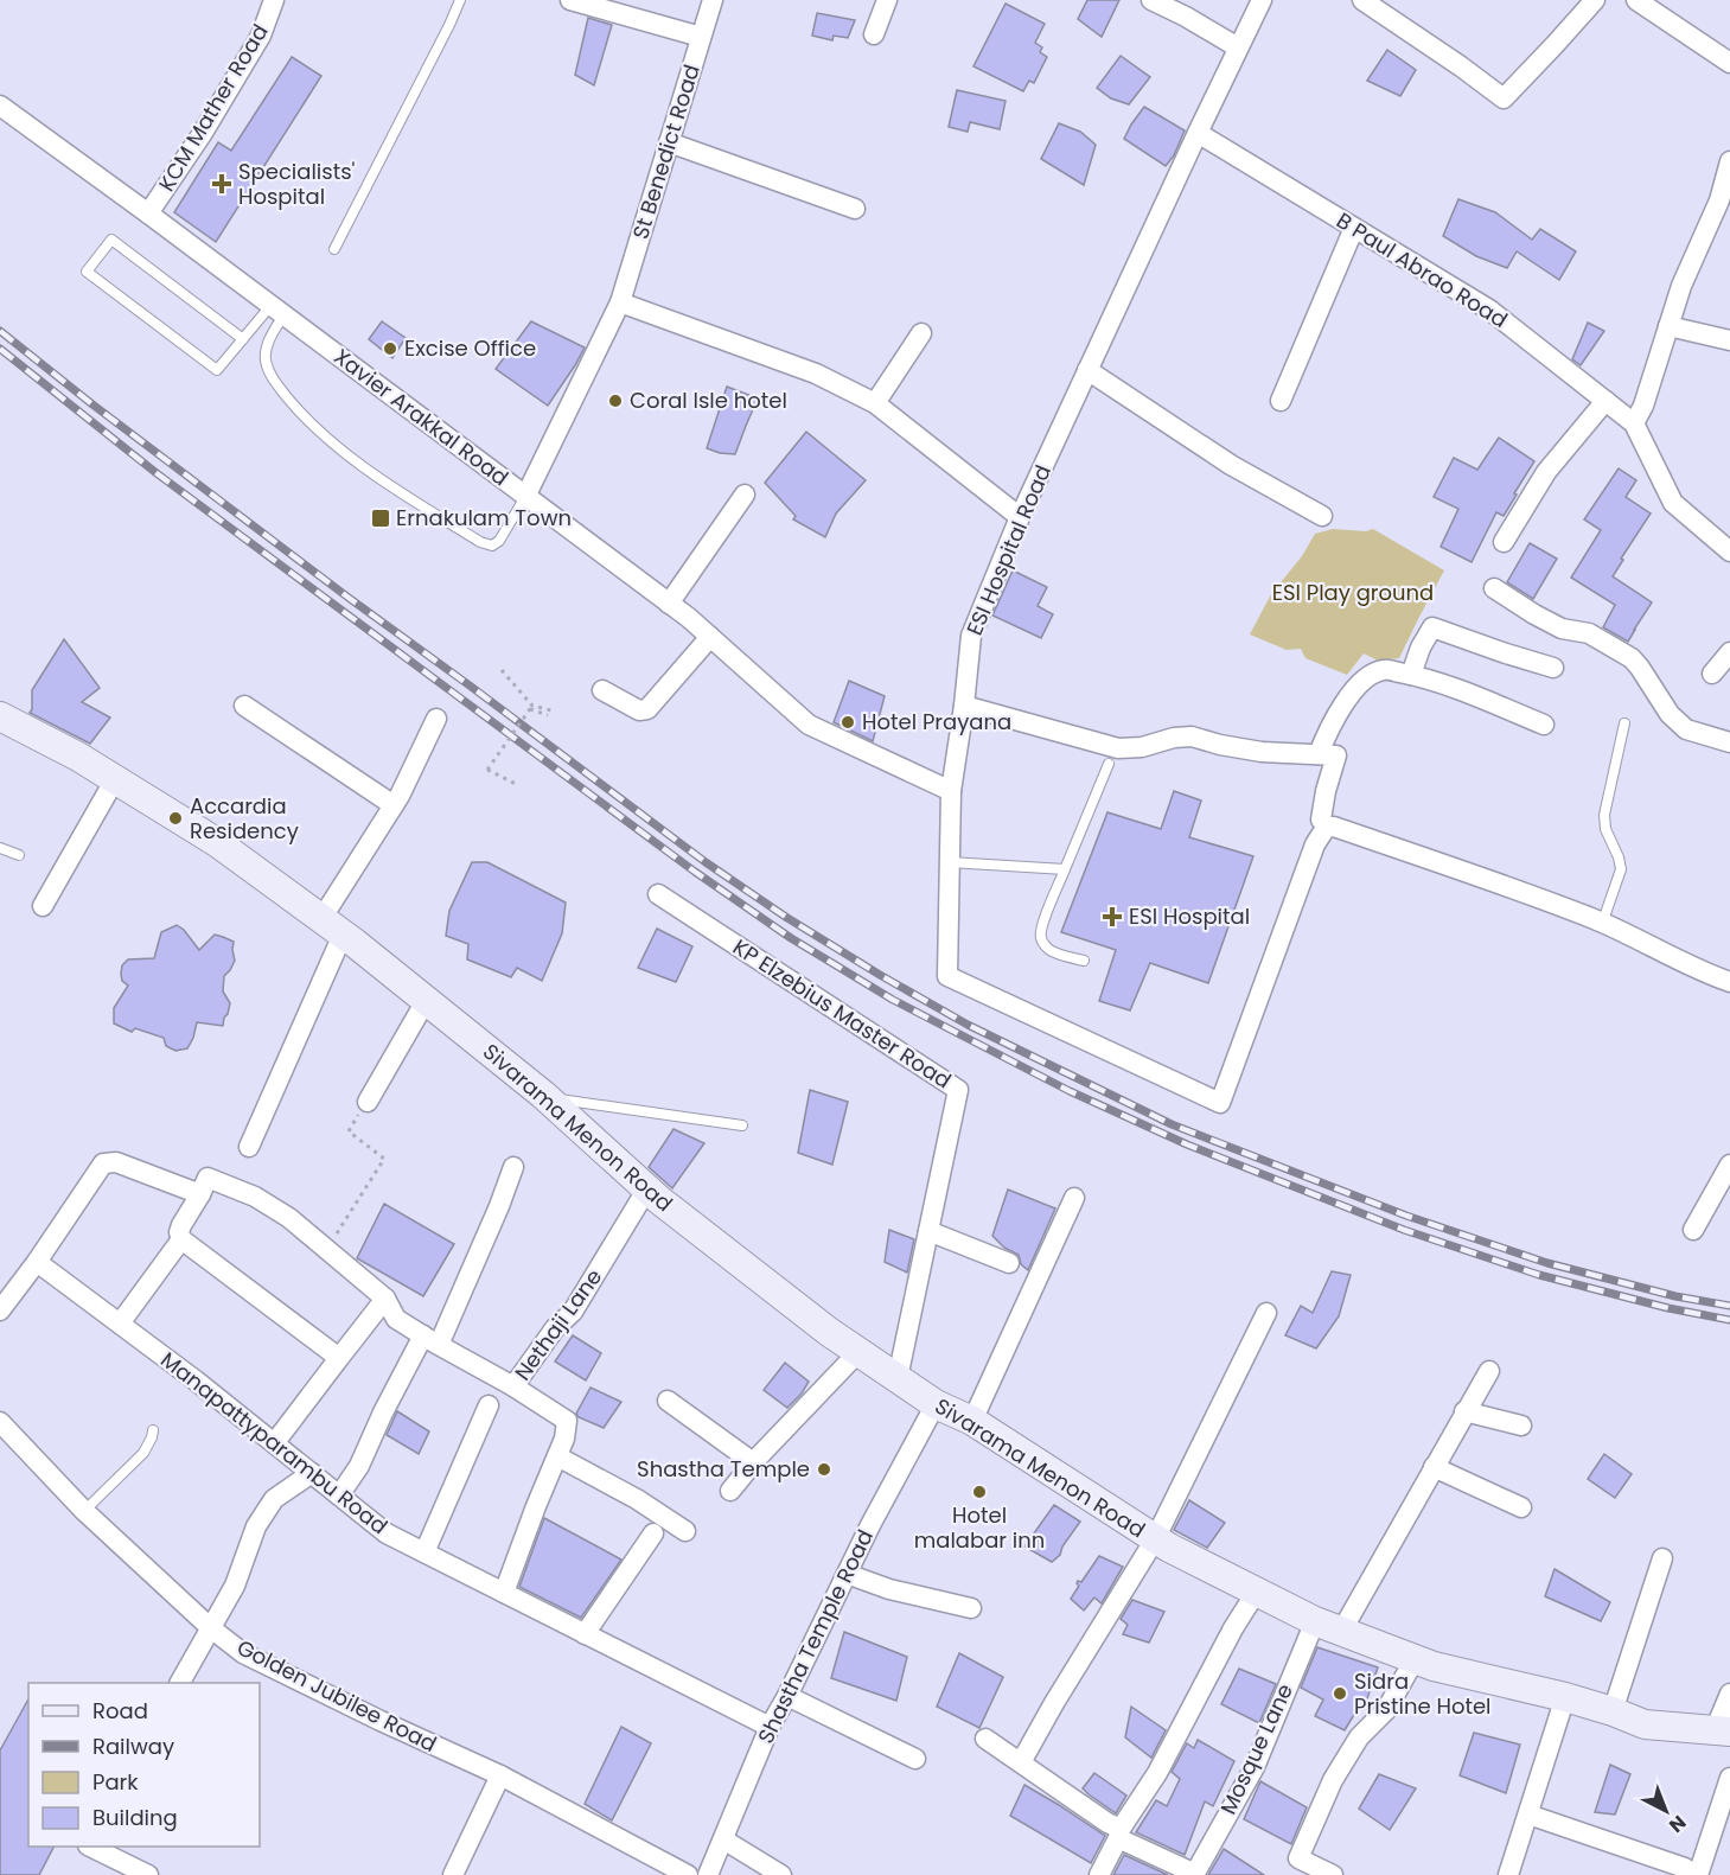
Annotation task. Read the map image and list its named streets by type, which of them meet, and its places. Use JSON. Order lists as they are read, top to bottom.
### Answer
{
  "streets": {
    "street": [
      "KCM Mather Road",
      "St Benedict Road",
      "B Paul Abrao Road",
      "Xavier Arakkal Road",
      "ESI Hospital Road",
      "KP Elzebius Master Road",
      "Sivarama Menon Road",
      "Nethaji Lane",
      "Manapattyparambu Road",
      "Shastha Temple Road",
      "Golden Jubilee Road",
      "Mosque Lane"
    ]
  },
  "crossings": [
    ["KCM Mather Road", "Xavier Arakkal Road"],
    ["St Benedict Road", "Xavier Arakkal Road"],
    ["B Paul Abrao Road", "ESI Hospital Road"],
    ["Xavier Arakkal Road", "ESI Hospital Road"],
    ["KP Elzebius Master Road", "Sivarama Menon Road"],
    ["Sivarama Menon Road", "Nethaji Lane"],
    ["Sivarama Menon Road", "Shastha Temple Road"],
    ["Sivarama Menon Road", "Mosque Lane"],
    ["Manapattyparambu Road", "Shastha Temple Road"]
  ],
  "parks": ["ESI Play ground"],
  "places": {
    "health": ["Specialists' Hospital", "ESI Hospital"],
    "other": [
      "Excise Office",
      "Coral Isle hotel",
      "Hotel Prayana",
      "Accardia Residency",
      "Shastha Temple",
      "Hotel malabar inn",
      "Sidra Pristine Hotel"
    ],
    "transit": ["Ernakulam Town"]
  },
  "legend": [
    "Road",
    "Railway",
    "Park",
    "Building"
  ],
  "north": "bottom right"
}
